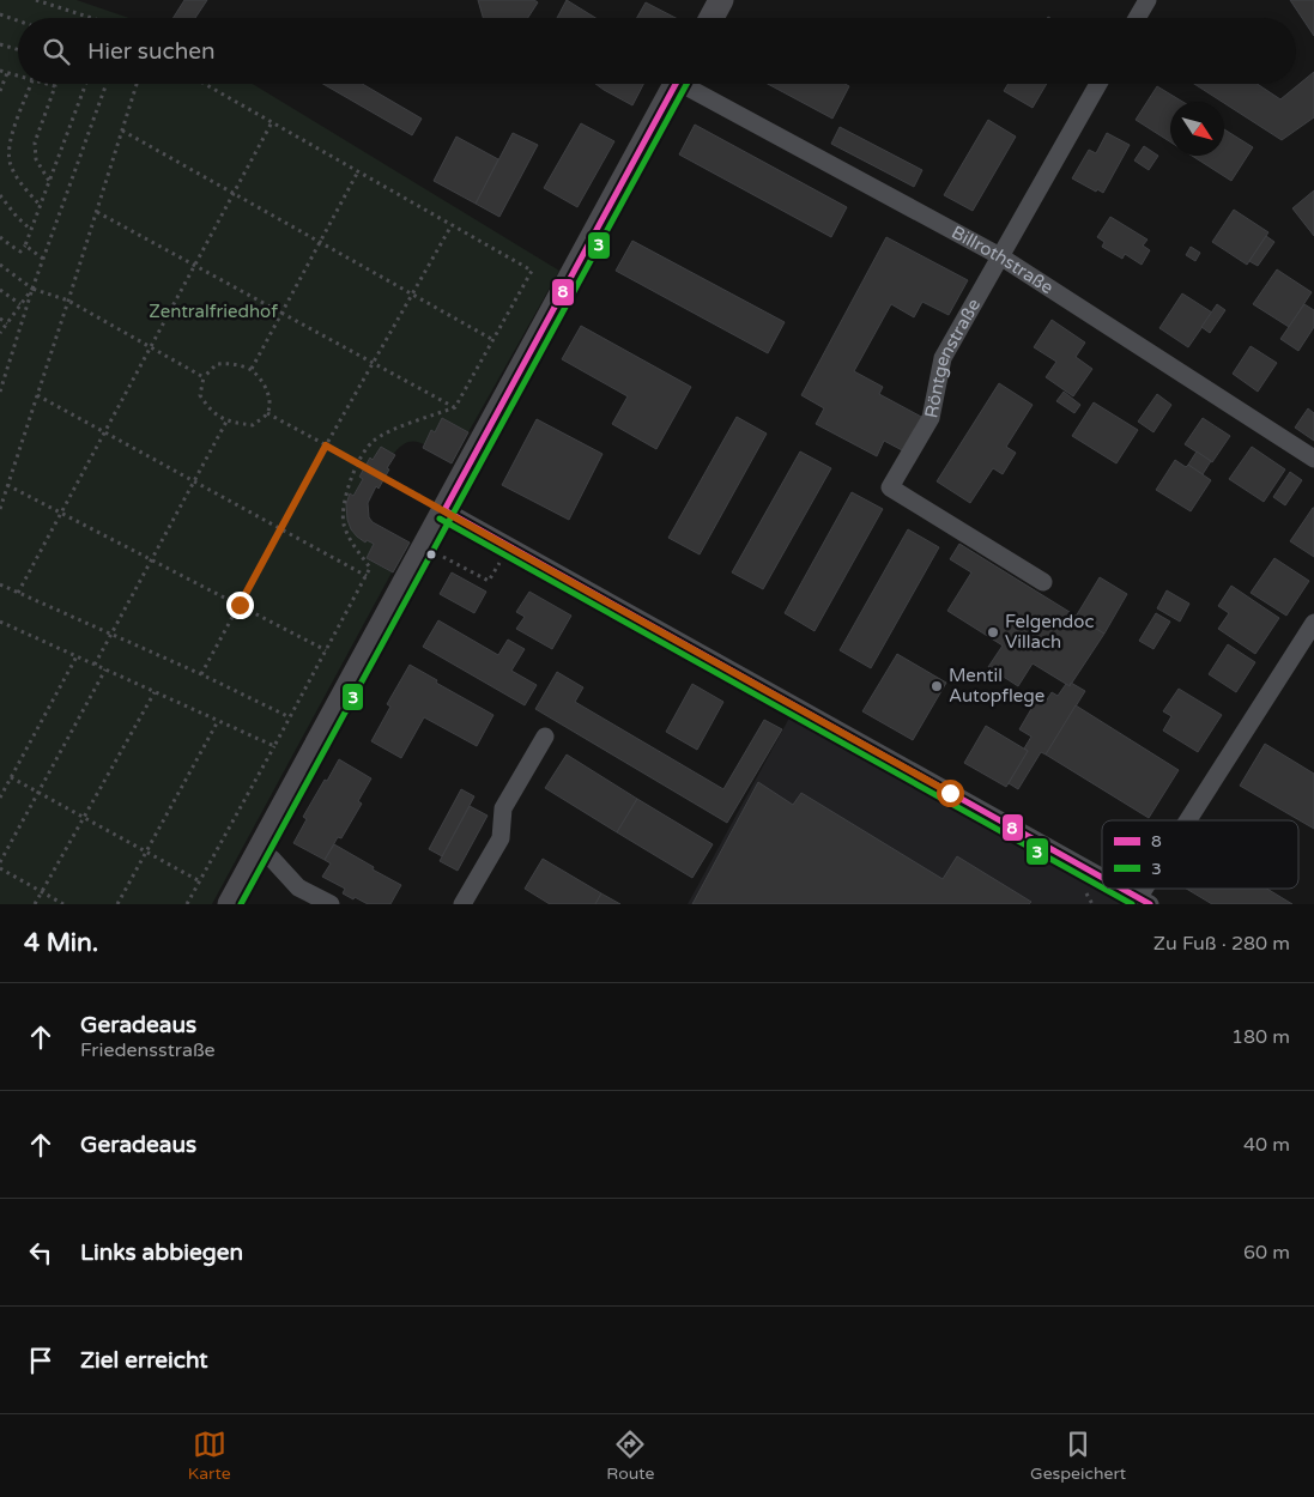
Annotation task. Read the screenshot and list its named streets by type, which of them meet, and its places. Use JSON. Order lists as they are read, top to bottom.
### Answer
{
  "streets": {
    "street": ["Billrothstraße", "Röntgenstraße"]
  },
  "crossings": [
    ["Billrothstraße", "Röntgenstraße"]
  ],
  "parks": ["Zentralfriedhof"],
  "places": ["Felgendoc Villach", "Mentil Autopflege"],
  "lines": ["transit line 8", "transit line 3"],
  "legend": ["8", "3"],
  "north": "bottom right",
  "page": {
    "search": "Hier suchen",
    "heading": ["4 Min.", "Zu Fuß · 280 m"],
    "list": [
      ["Geradeaus", "Friedensstraße", "180 m"],
      ["Geradeaus", "40 m"],
      ["Links abbiegen", "60 m"],
      "Ziel erreicht"
    ],
    "nav": ["Karte", "Route", "Gespeichert"]
  }
}
